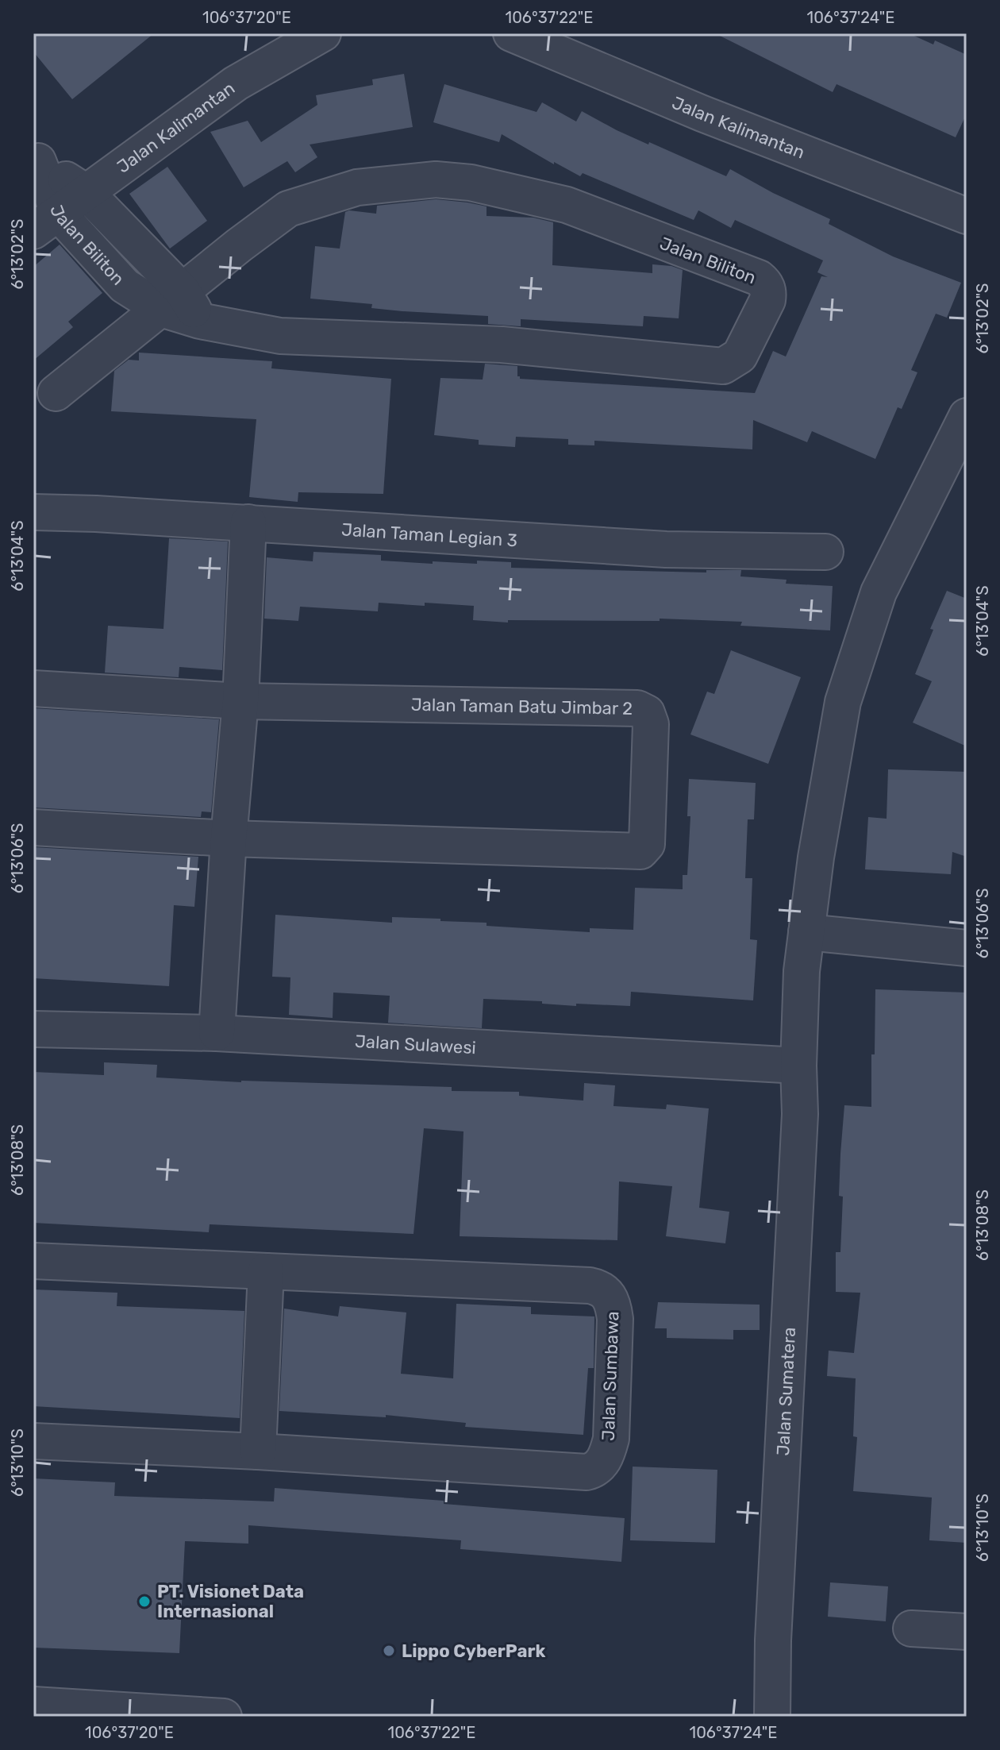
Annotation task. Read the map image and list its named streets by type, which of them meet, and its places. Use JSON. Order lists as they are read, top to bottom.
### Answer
{
  "streets": {
    "street": [
      "Jalan Kalimantan",
      "Jalan Biliton",
      "Jalan Taman Legian 3",
      "Jalan Taman Batu Jimbar 2",
      "Jalan Sulawesi",
      "Jalan Sumbawa",
      "Jalan Sumatera"
    ]
  },
  "crossings": [
    ["Jalan Kalimantan", "Jalan Biliton"],
    ["Jalan Sulawesi", "Jalan Sumatera"]
  ],
  "places": ["PT. Visionet Data Internasional", "Lippo CyberPark"],
  "coordinates": [
    "106°37'20\"E",
    "106°37'22\"E",
    "106°37'24\"E",
    "6°13'02\"S",
    "6°13'04\"S",
    "6°13'06\"S",
    "6°13'08\"S",
    "6°13'10\"S"
  ]
}
